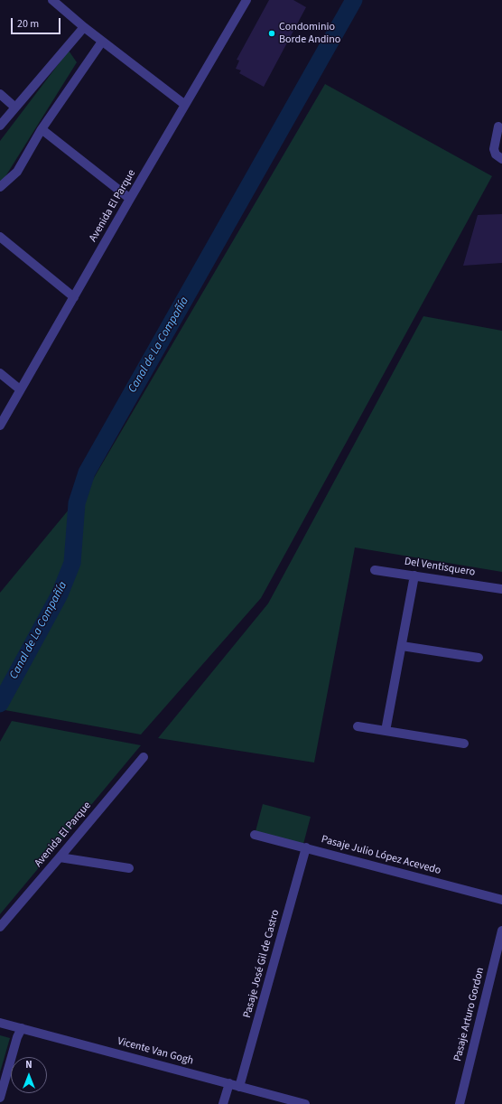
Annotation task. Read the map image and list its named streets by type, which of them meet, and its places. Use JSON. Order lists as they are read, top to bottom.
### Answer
{
  "streets": {
    "street": [
      "Avenida El Parque",
      "Del Ventisquero",
      "Pasaje Julio López Acevedo",
      "Pasaje José Gil de Castro",
      "Pasaje Arturo Gordon",
      "Vicente Van Gogh"
    ]
  },
  "crossings": [
    ["Pasaje Julio López Acevedo", "Pasaje José Gil de Castro"],
    ["Pasaje José Gil de Castro", "Vicente Van Gogh"]
  ],
  "water": ["Canal de La Compañía"],
  "places": ["Condominio Borde Andino"],
  "scale_bar": "20 m",
  "north": "top"
}
